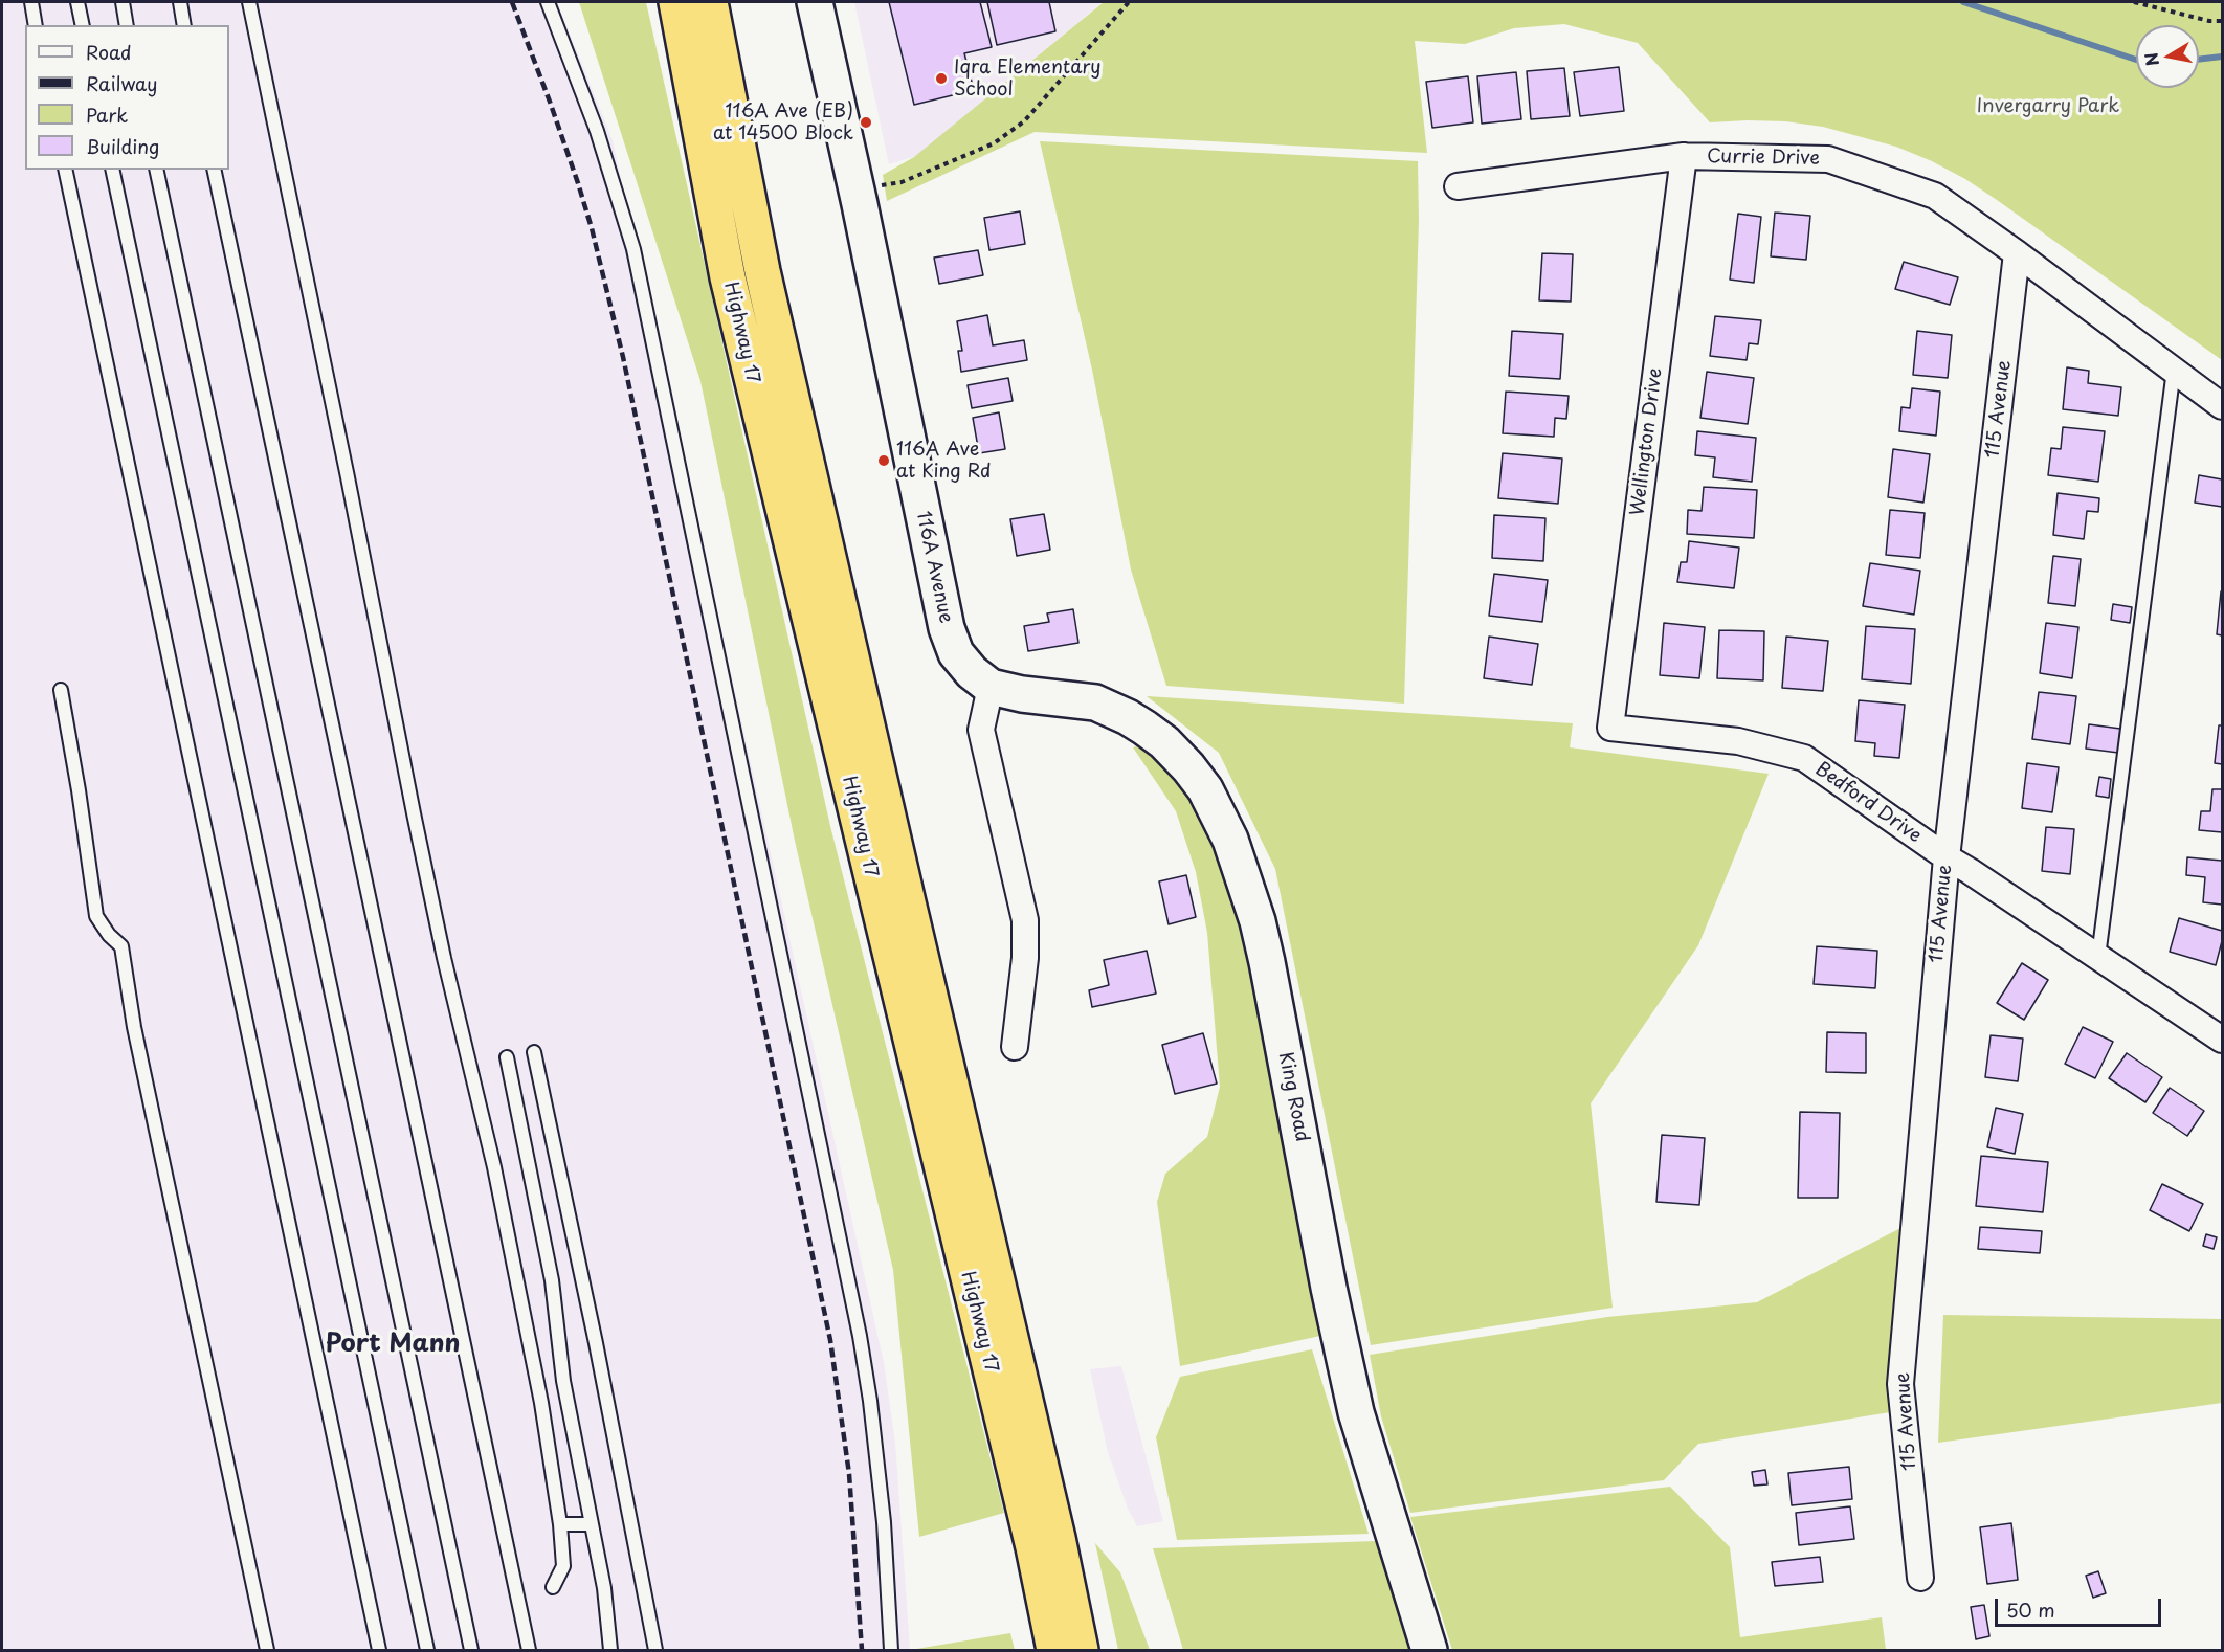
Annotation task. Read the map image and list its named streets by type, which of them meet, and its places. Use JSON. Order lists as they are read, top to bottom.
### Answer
{
  "streets": {
    "highway": ["Highway 17"],
    "street": [
      "Currie Drive",
      "115 Avenue",
      "Wellington Drive",
      "116A Avenue",
      "Bedford Drive",
      "King Road"
    ]
  },
  "crossings": [
    ["Currie Drive", "115 Avenue"],
    ["Currie Drive", "Wellington Drive"],
    ["115 Avenue", "Bedford Drive"],
    ["Wellington Drive", "Bedford Drive"],
    ["116A Avenue", "King Road"]
  ],
  "districts": ["Port Mann"],
  "parks": ["Invergarry Park"],
  "places": ["Iqra Elementary School", "116A Ave (EB) at 14500 Block", "116A Ave at King Rd"],
  "legend": [
    "Road",
    "Railway",
    "Park",
    "Building"
  ],
  "scale_bar": "50 m",
  "north": "left"
}
